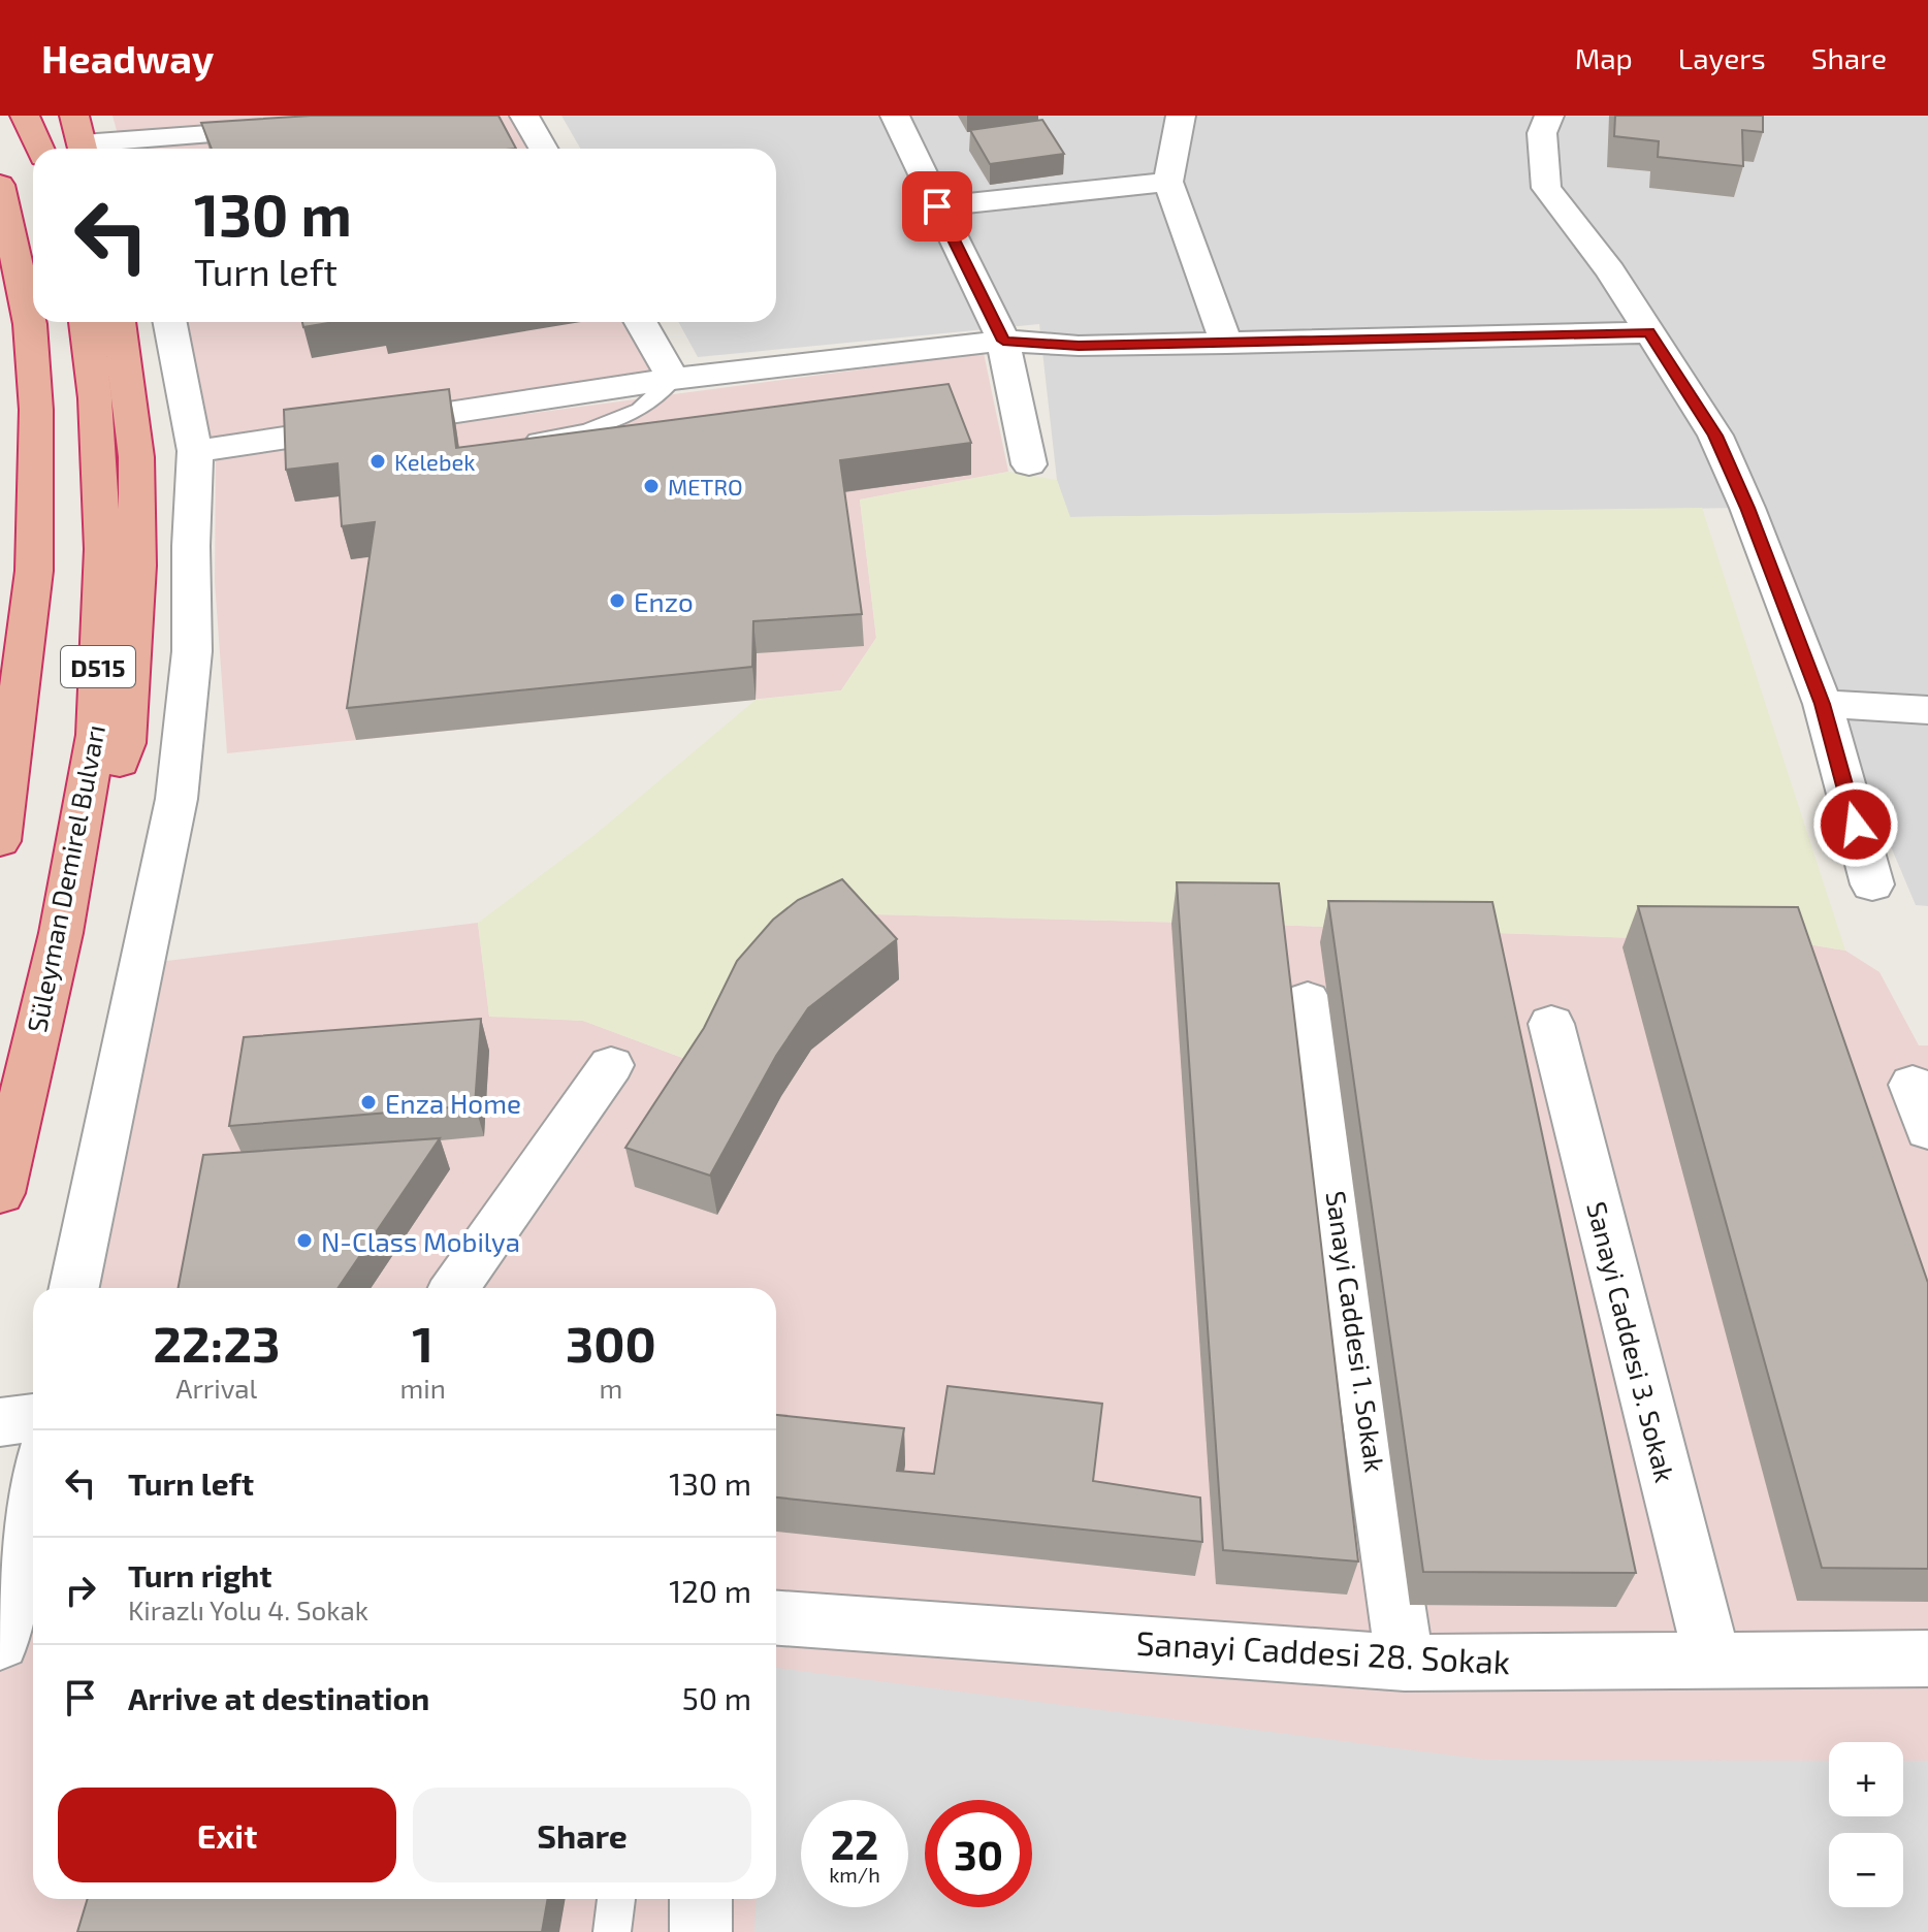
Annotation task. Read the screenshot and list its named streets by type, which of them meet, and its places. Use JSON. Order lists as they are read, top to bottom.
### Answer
{
  "streets": {
    "highway": ["D515", "Süleyman Demirel Bulvarı"],
    "street": ["Sanayi Caddesi 1. Sokak", "Sanayi Caddesi 3. Sokak", "Sanayi Caddesi 28. Sokak"]
  },
  "crossings": [
    ["Sanayi Caddesi 1. Sokak", "Sanayi Caddesi 28. Sokak"],
    ["Sanayi Caddesi 3. Sokak", "Sanayi Caddesi 28. Sokak"]
  ],
  "places": [
    "Kelebek",
    "METRO",
    "Enzo",
    "Enza Home",
    "N-Class Mobilya"
  ],
  "page": {
    "header": "Headway",
    "nav": ["Map", "Layers", "Share"],
    "turn": ["130 m", "Turn left"],
    "eta": [
      "22:23",
      "Arrival",
      "1",
      "min",
      "300",
      "m"
    ],
    "list": [
      {
        "name": "Turn left",
        "value": "130 m"
      },
      {
        "name": "Turn right",
        "note": "Kirazlı Yolu 4. Sokak",
        "value": "120 m"
      },
      {
        "name": "Arrive at destination",
        "value": "50 m"
      }
    ],
    "map_buttons": ["+", "−"],
    "buttons": ["Exit", "Share"],
    "speed": "22 km/h",
    "limit": "30"
  }
}
